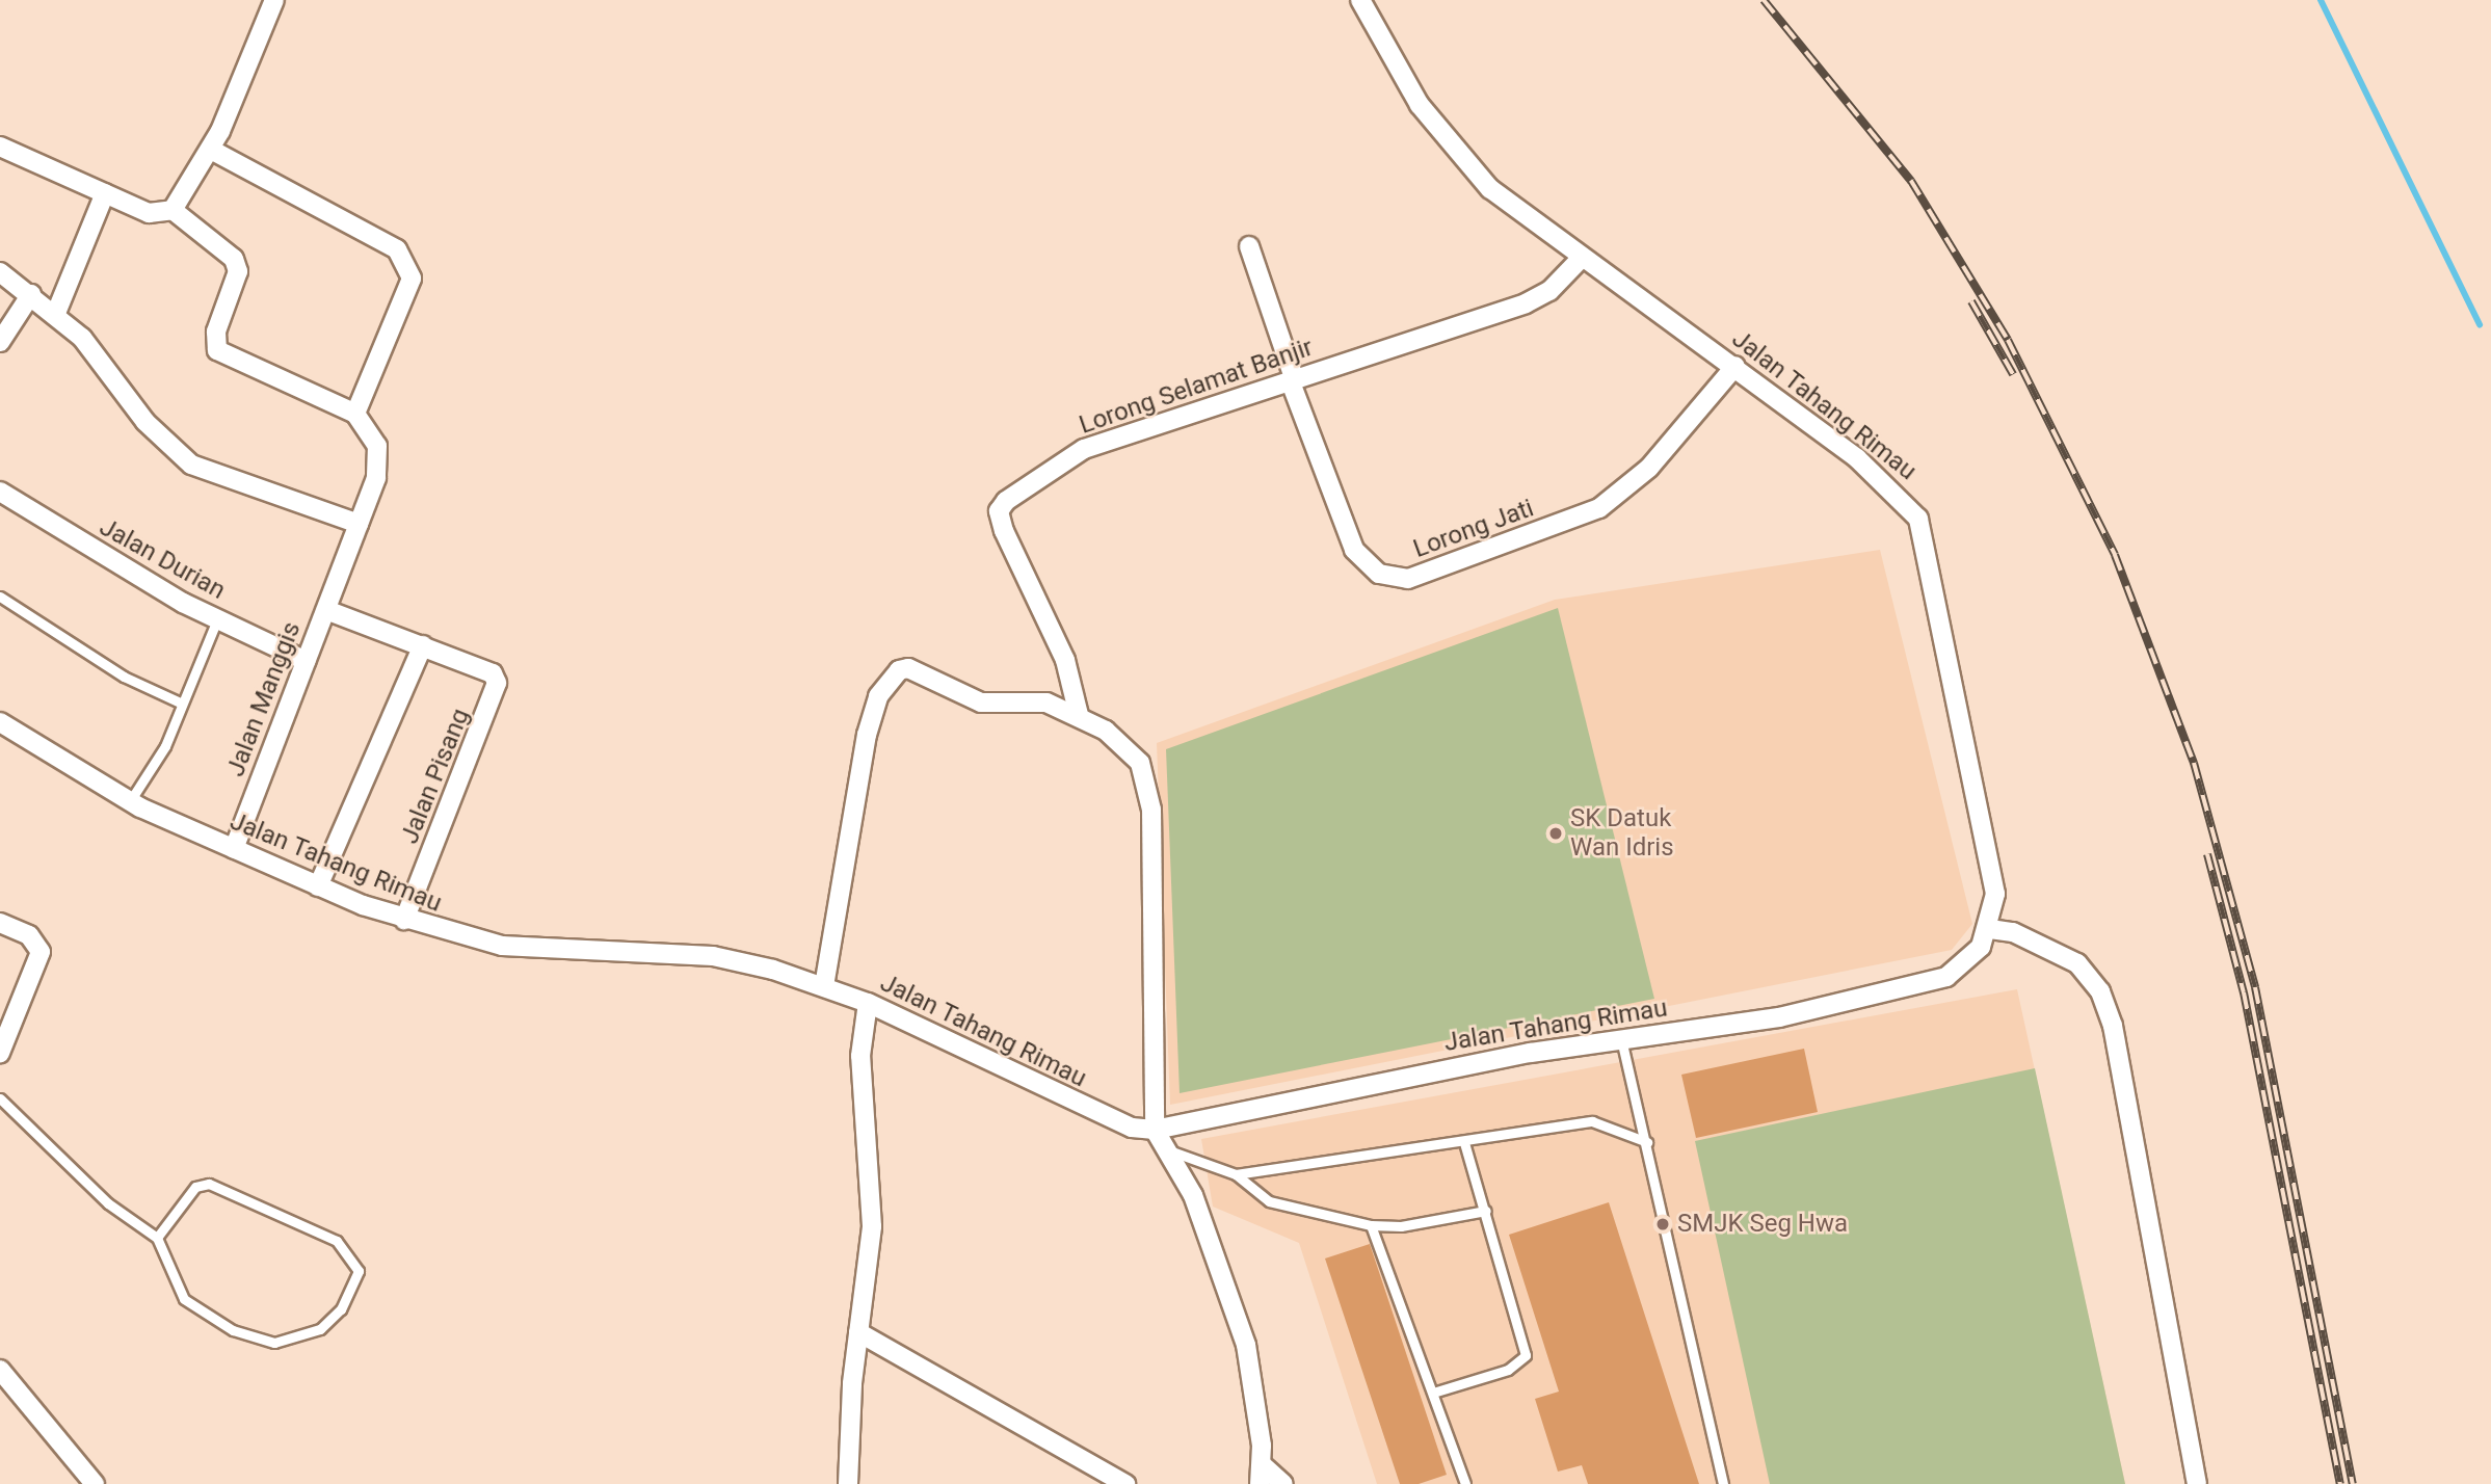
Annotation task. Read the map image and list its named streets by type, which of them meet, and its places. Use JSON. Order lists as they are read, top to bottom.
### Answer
{
  "streets": {
    "street": [
      "Lorong Selamat Banjir",
      "Jalan Tahang Rimau",
      "Lorong Jati",
      "Jalan Durian",
      "Jalan Manggis",
      "Jalan Pisang"
    ]
  },
  "crossings": [
    ["Lorong Selamat Banjir", "Jalan Tahang Rimau"],
    ["Lorong Selamat Banjir", "Lorong Jati"],
    ["Jalan Tahang Rimau", "Lorong Jati"],
    ["Jalan Tahang Rimau", "Jalan Manggis"],
    ["Jalan Tahang Rimau", "Jalan Pisang"],
    ["Jalan Durian", "Jalan Manggis"]
  ],
  "places": ["SK Datuk Wan Idris", "SMJK Seg Hwa"]
}
